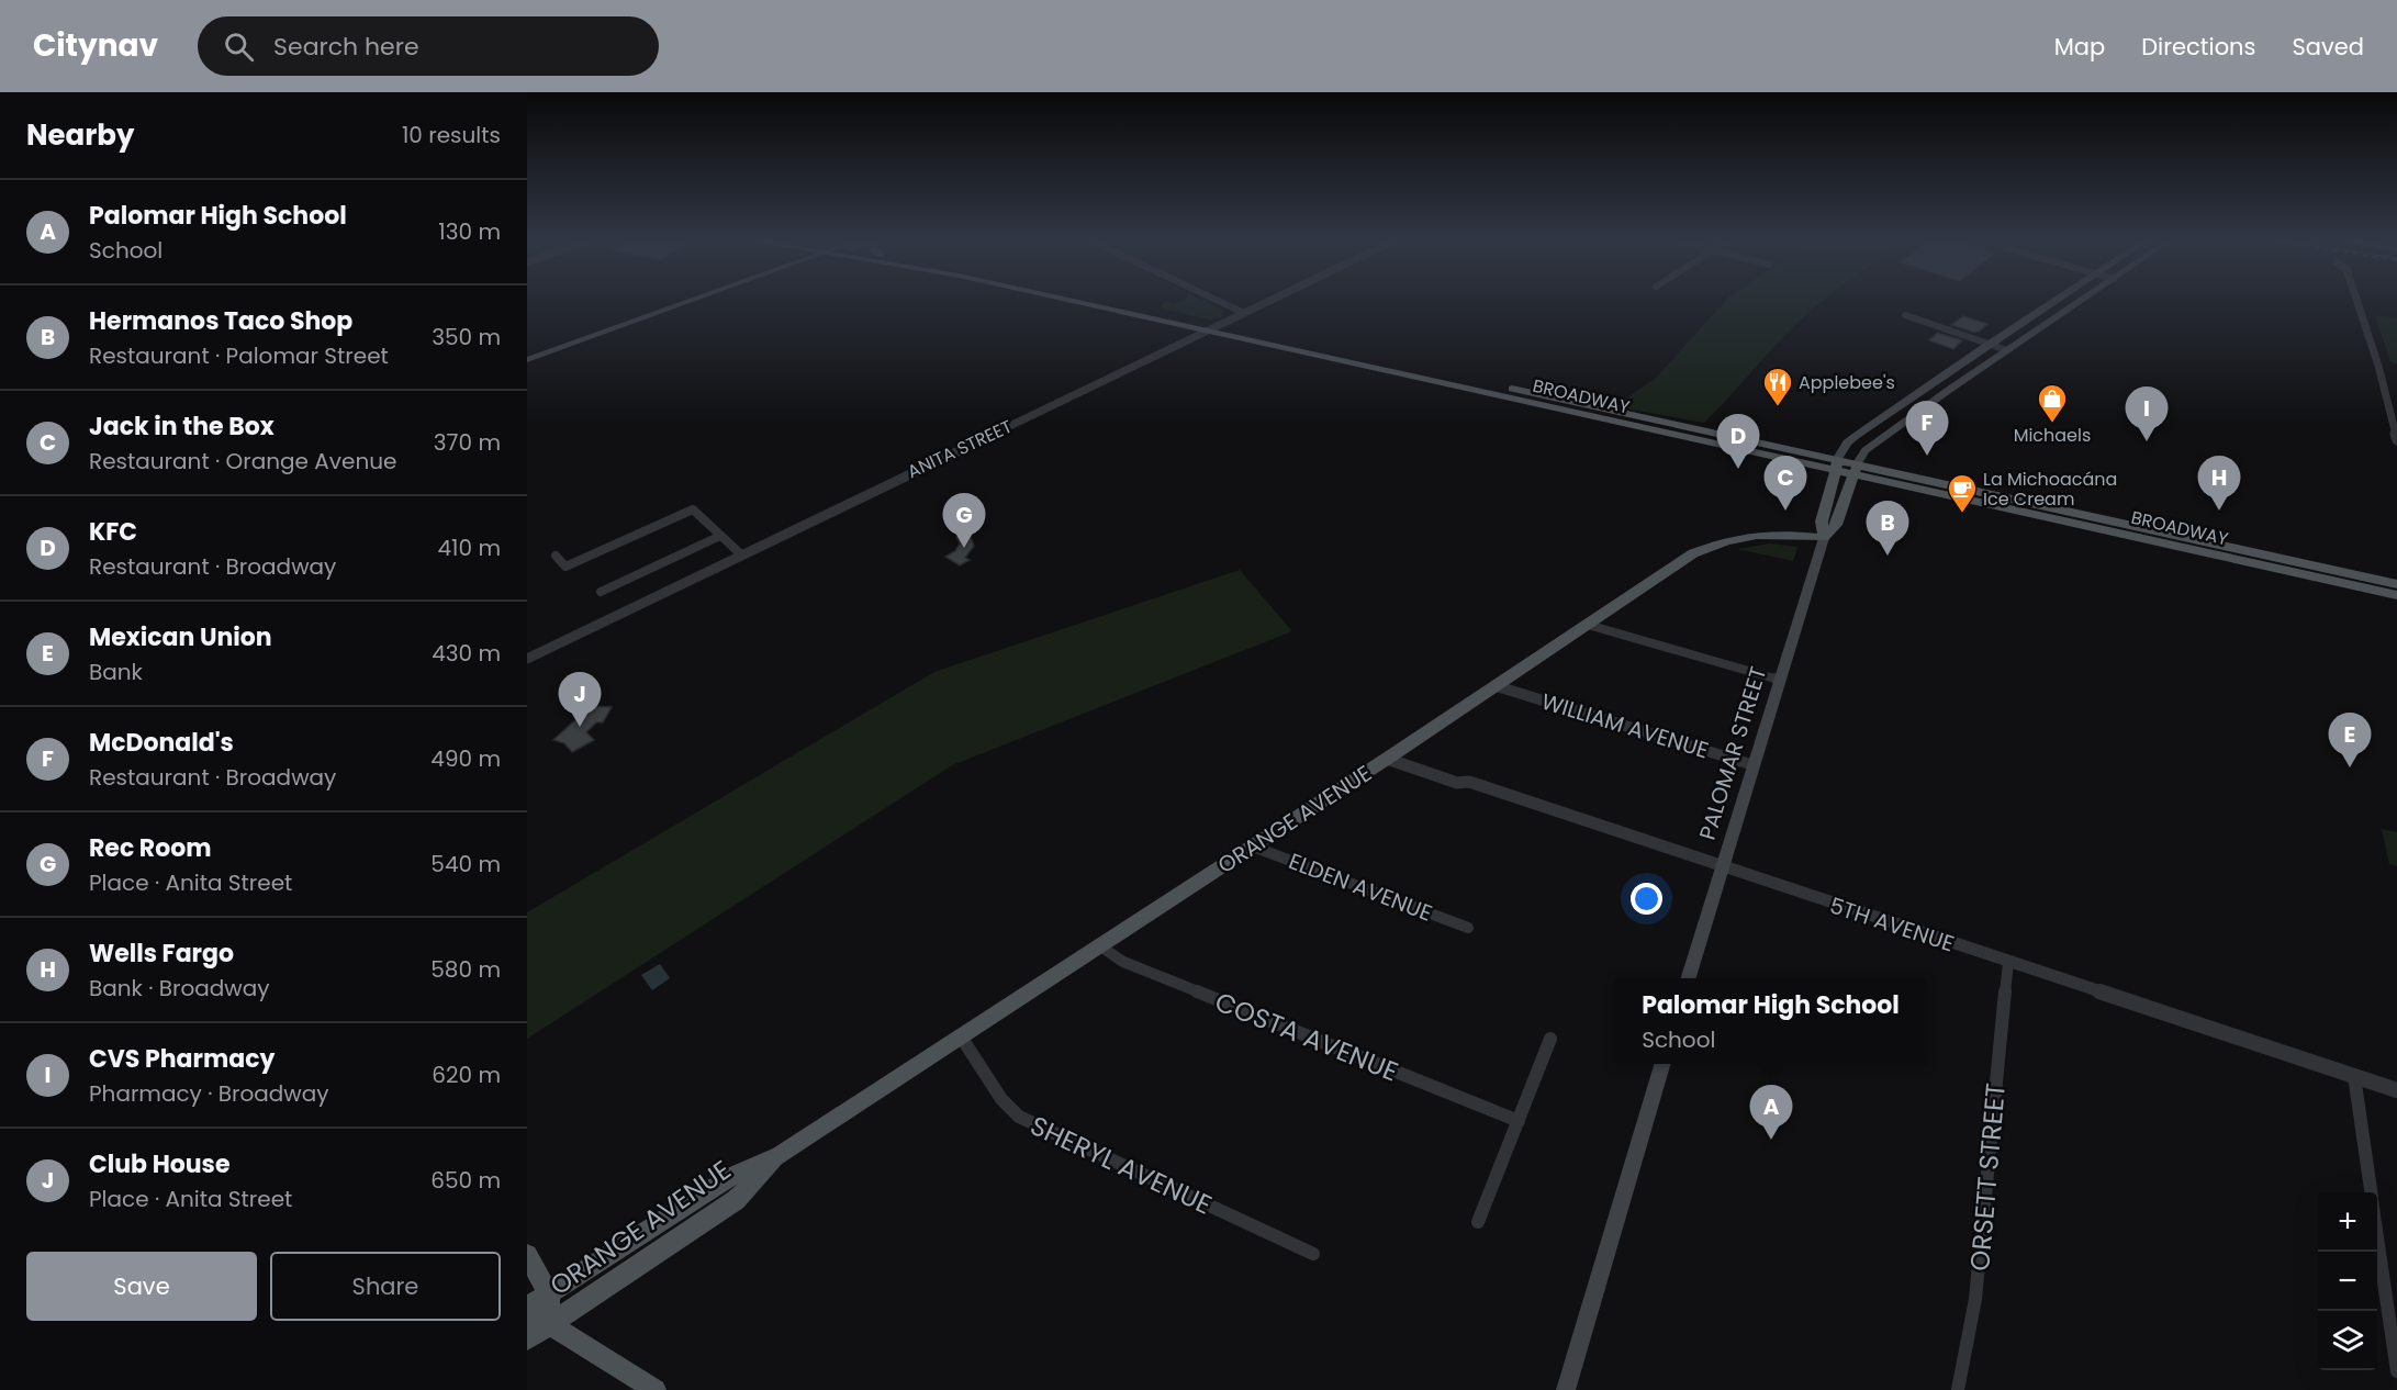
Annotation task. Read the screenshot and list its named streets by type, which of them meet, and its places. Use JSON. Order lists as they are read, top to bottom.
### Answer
{
  "streets": {
    "main road": ["BROADWAY", "PALOMAR STREET", "ORANGE AVENUE"],
    "street": [
      "ANITA STREET",
      "WILLIAM AVENUE",
      "ELDEN AVENUE",
      "5TH AVENUE",
      "COSTA AVENUE",
      "SHERYL AVENUE",
      "ORSETT STREET"
    ]
  },
  "crossings": [
    ["BROADWAY", "ANITA STREET"],
    ["BROADWAY", "PALOMAR STREET"],
    ["WILLIAM AVENUE", "PALOMAR STREET"],
    ["WILLIAM AVENUE", "ORANGE AVENUE"],
    ["PALOMAR STREET", "ORANGE AVENUE"],
    ["PALOMAR STREET", "5TH AVENUE"],
    ["ORANGE AVENUE", "ELDEN AVENUE"],
    ["ORANGE AVENUE", "5TH AVENUE"],
    ["ORANGE AVENUE", "COSTA AVENUE"],
    ["ORANGE AVENUE", "SHERYL AVENUE"],
    ["5TH AVENUE", "ORSETT STREET"]
  ],
  "places": {
    "restaurant": ["Applebee's"],
    "shop": ["Michaels"],
    "cafe": ["La Michoacána Ice Cream"]
  },
  "page": {
    "header": "Citynav",
    "search": "Search here",
    "nav": ["Map", "Directions", "Saved"],
    "heading": ["Nearby", "10 results"],
    "list": [
      {
        "mark": "A",
        "name": "Palomar High School",
        "note": "School",
        "value": "130 m"
      },
      {
        "mark": "B",
        "name": "Hermanos Taco Shop",
        "note": "Restaurant · Palomar Street",
        "value": "350 m"
      },
      {
        "mark": "C",
        "name": "Jack in the Box",
        "note": "Restaurant · Orange Avenue",
        "value": "370 m"
      },
      {
        "mark": "D",
        "name": "KFC",
        "note": "Restaurant · Broadway",
        "value": "410 m"
      },
      {
        "mark": "E",
        "name": "Mexican Union",
        "note": "Bank",
        "value": "430 m"
      },
      {
        "mark": "F",
        "name": "McDonald's",
        "note": "Restaurant · Broadway",
        "value": "490 m"
      },
      {
        "mark": "G",
        "name": "Rec Room",
        "note": "Place · Anita Street",
        "value": "540 m"
      },
      {
        "mark": "H",
        "name": "Wells Fargo",
        "note": "Bank · Broadway",
        "value": "580 m"
      },
      {
        "mark": "I",
        "name": "CVS Pharmacy",
        "note": "Pharmacy · Broadway",
        "value": "620 m"
      },
      {
        "mark": "J",
        "name": "Club House",
        "note": "Place · Anita Street",
        "value": "650 m"
      }
    ],
    "pins": [
      "I",
      "F",
      "D",
      "C",
      "H",
      "G",
      "B",
      "J",
      "E",
      "A"
    ],
    "popup": ["Palomar High School", "School"],
    "map_buttons": ["+", "−"],
    "buttons": ["Save", "Share"]
  }
}
